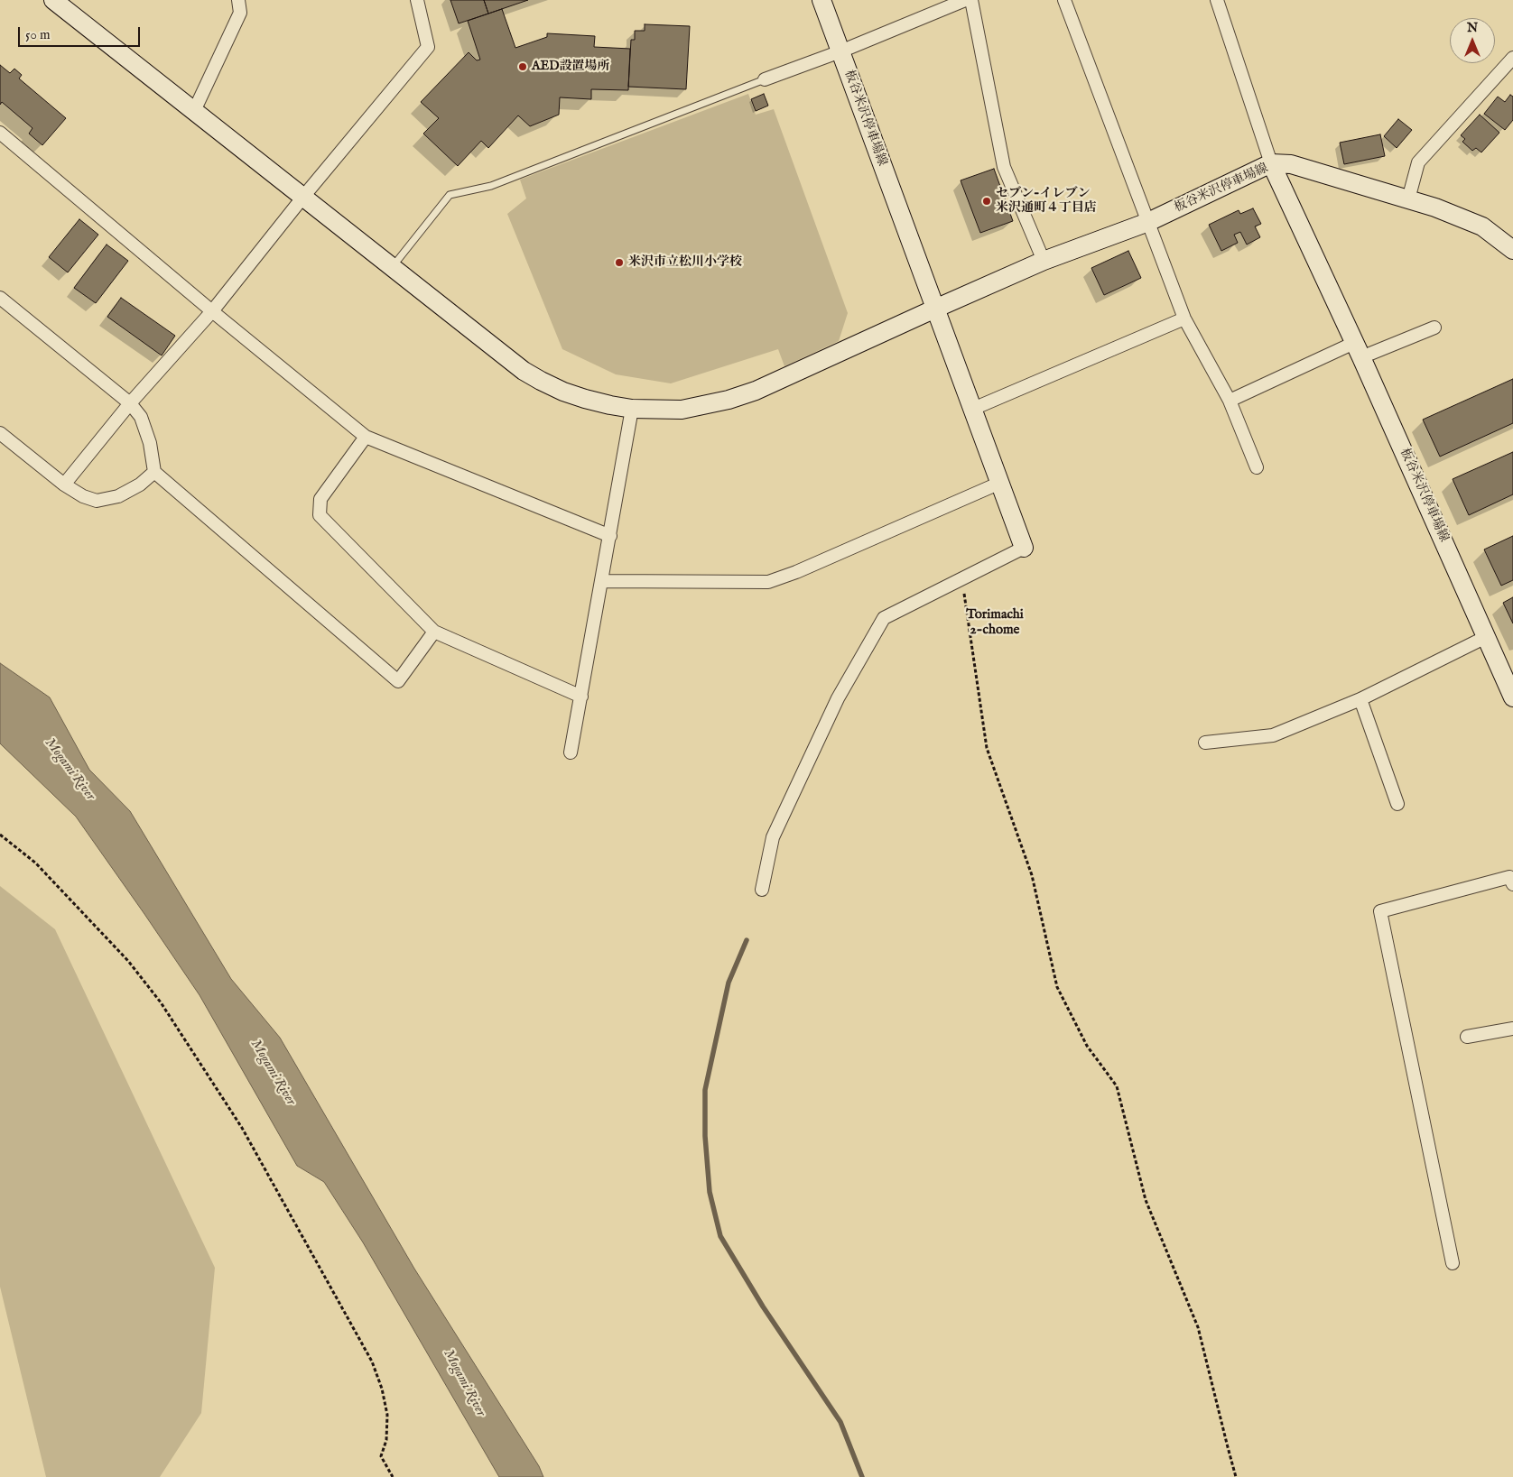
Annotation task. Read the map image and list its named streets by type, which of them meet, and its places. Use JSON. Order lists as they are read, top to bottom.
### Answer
{
  "streets": {
    "street": ["板谷米沢停車場線"]
  },
  "districts": ["Torimachi 2-chome"],
  "water": ["Mogami River"],
  "places": ["AED設置場所", "セブン-イレブン 米沢通町４丁目店", "米沢市立松川小学校"],
  "scale_bar": "50 m",
  "north": "top"
}
